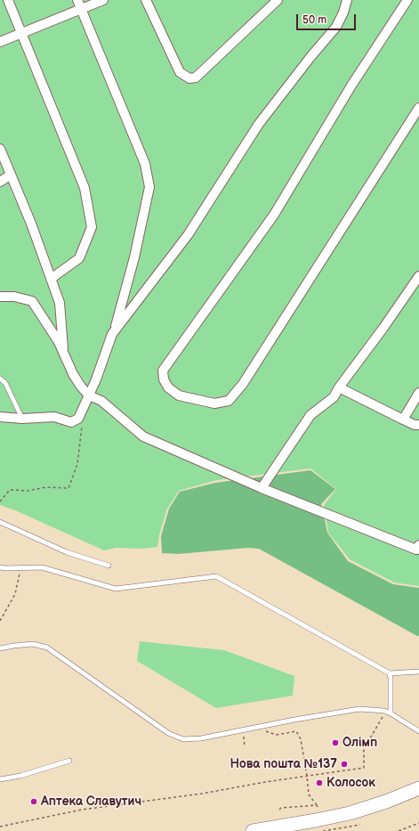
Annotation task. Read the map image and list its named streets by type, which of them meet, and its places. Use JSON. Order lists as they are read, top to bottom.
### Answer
{
  "places": [
    "Олімп",
    "Нова пошта №137",
    "Колосок",
    "Аптека Славутич"
  ],
  "scale_bar": "50 m"
}
